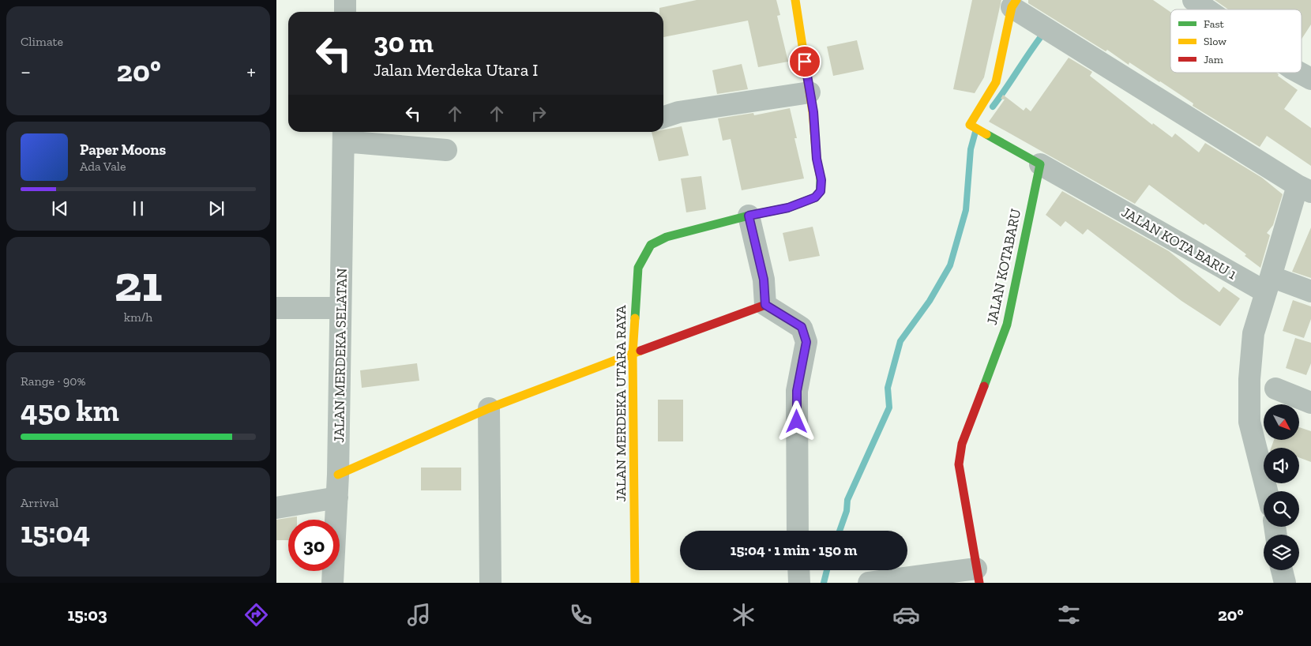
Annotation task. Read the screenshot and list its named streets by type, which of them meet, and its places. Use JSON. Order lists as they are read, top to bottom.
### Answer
{
  "streets": {
    "street": [
      "JALAN KOTA BARU 1",
      "JALAN KOTABARU",
      "JALAN MERDEKA SELATAN",
      "JALAN MERDEKA UTARA RAYA"
    ]
  },
  "crossings": [
    ["JALAN KOTA BARU 1", "JALAN KOTABARU"]
  ],
  "legend": ["Fast", "Slow", "Jam"],
  "north": "bottom right",
  "page": {
    "tile": [
      "Climate",
      ["21", "km/h"],
      ["Range · 90%", "450 km"],
      ["Arrival", "15:04"]
    ],
    "turn": ["30 m", "Jalan Merdeka Utara I"],
    "heat": ["−", "20°", "+"],
    "song": ["Paper Moons", "Ada Vale"],
    "limit": "30",
    "trip": "15:04 · 1 min · 150 m",
    "tabs": ["15:03", "20°"]
  }
}
